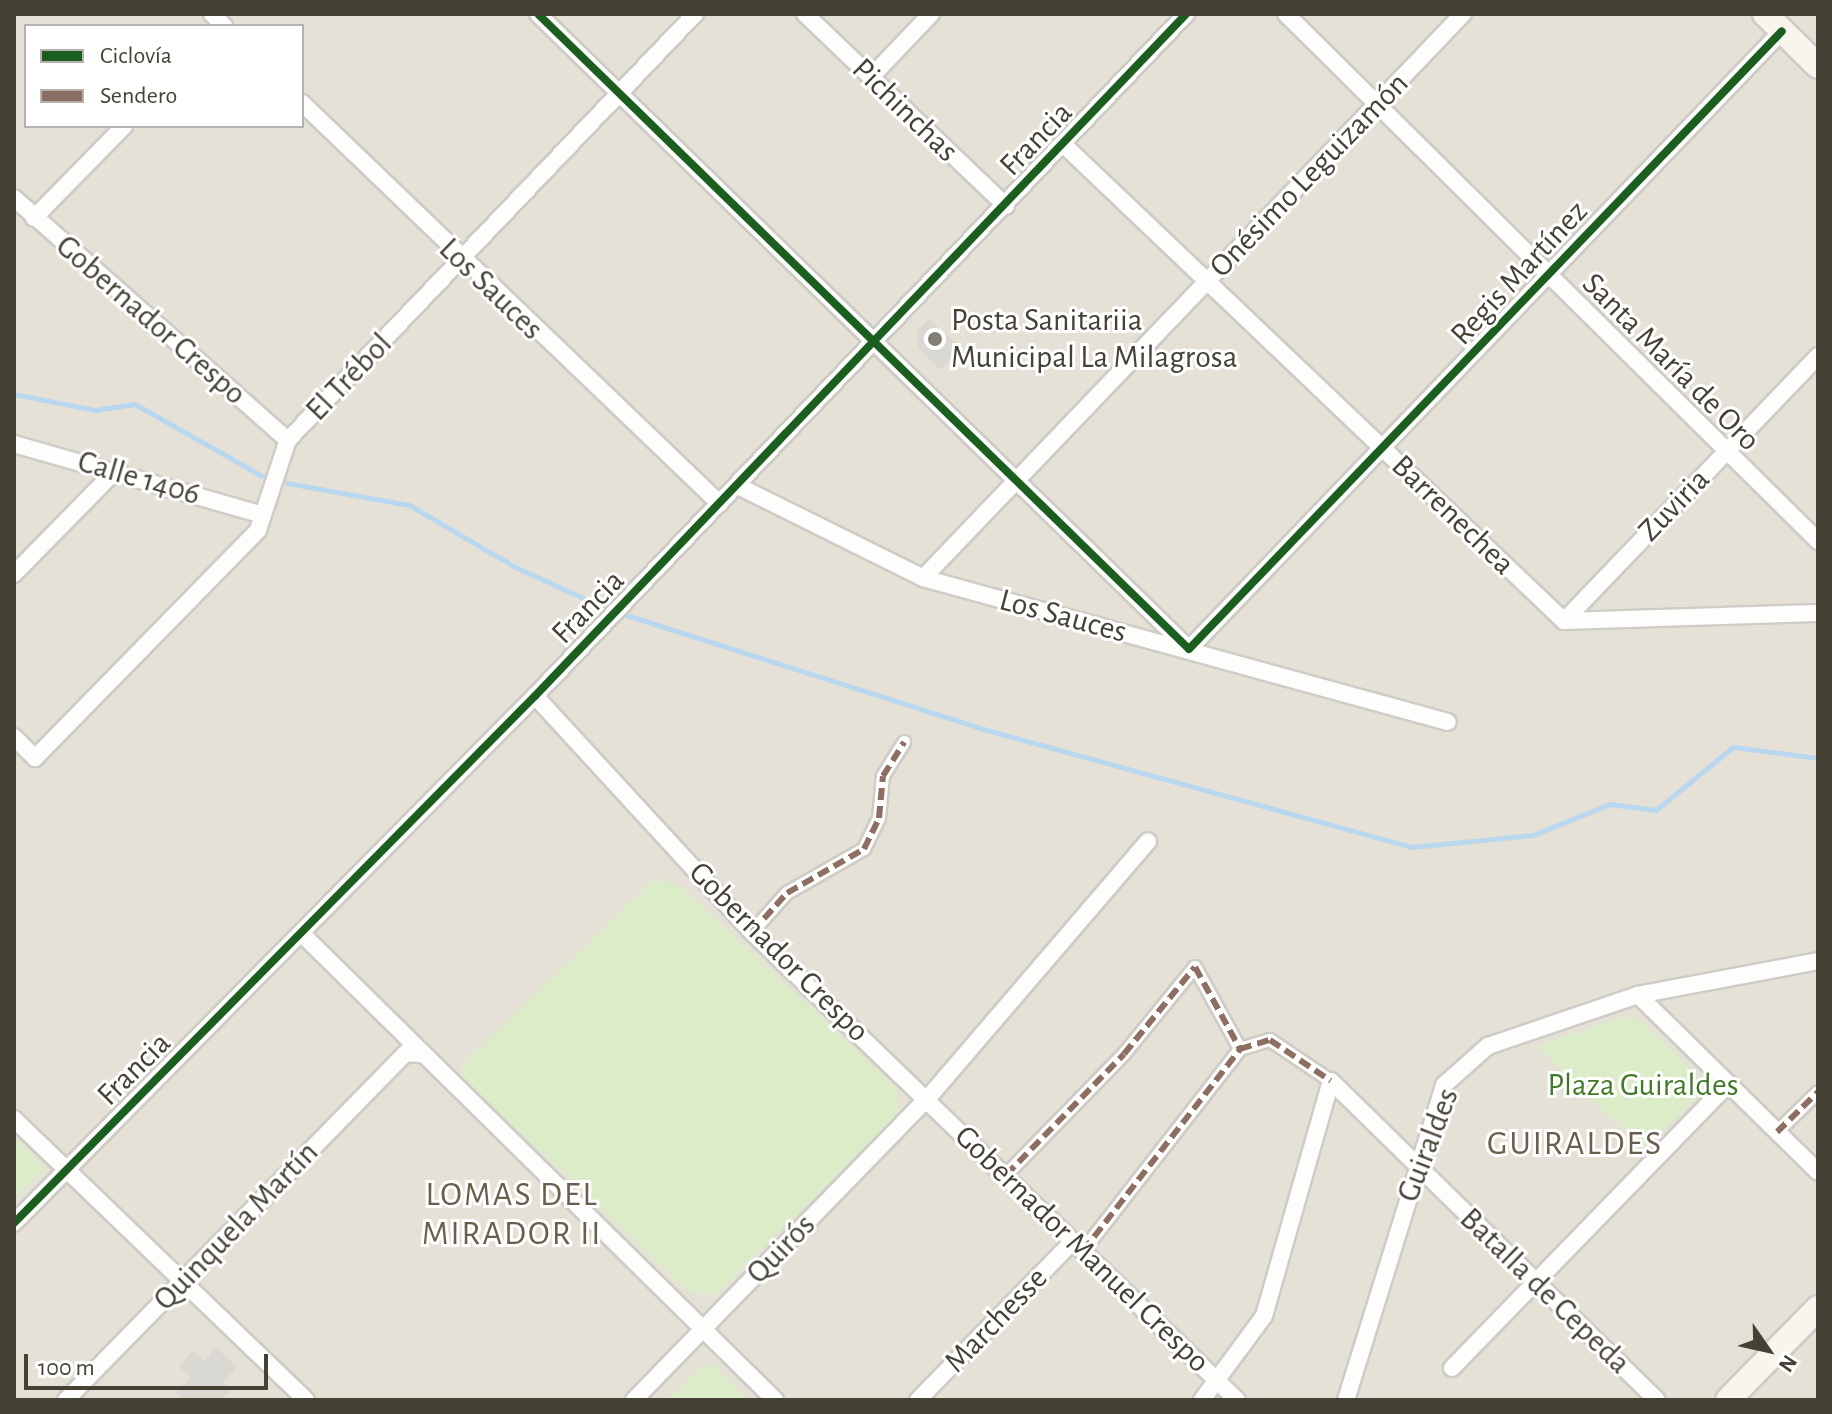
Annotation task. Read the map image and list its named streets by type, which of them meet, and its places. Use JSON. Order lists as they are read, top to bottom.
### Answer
{
  "streets": {
    "street": [
      "Pichinchas",
      "Francia",
      "Onésimo Leguizamón",
      "Regis Martínez",
      "Los Sauces",
      "Gobernador Crespo",
      "Santa María de Oro",
      "El Trébol",
      "Calle 1406",
      "Zuviria",
      "Barrenechea",
      "Guiraldes",
      "Quinquela Martín",
      "Quirós",
      "Gobernador Manuel Crespo",
      "Batalla de Cepeda",
      "Marchesse"
    ]
  },
  "crossings": [
    ["Pichinchas", "Francia"],
    ["Francia", "Los Sauces"],
    ["Francia", "Gobernador Crespo"],
    ["Francia", "Barrenechea"],
    ["Onésimo Leguizamón", "Los Sauces"],
    ["Onésimo Leguizamón", "Santa María de Oro"],
    ["Onésimo Leguizamón", "Barrenechea"],
    ["Regis Martínez", "Los Sauces"],
    ["Regis Martínez", "Santa María de Oro"],
    ["Regis Martínez", "Barrenechea"],
    ["Los Sauces", "El Trébol"],
    ["Gobernador Crespo", "El Trébol"],
    ["Gobernador Crespo", "Quirós"],
    ["Gobernador Crespo", "Gobernador Manuel Crespo"],
    ["Santa María de Oro", "Zuviria"],
    ["El Trébol", "Calle 1406"],
    ["Zuviria", "Barrenechea"],
    ["Guiraldes", "Batalla de Cepeda"],
    ["Quirós", "Gobernador Manuel Crespo"],
    ["Gobernador Manuel Crespo", "Marchesse"]
  ],
  "districts": ["GUIRALDES", "LOMAS DEL MIRADOR II"],
  "parks": ["Plaza Guiraldes"],
  "places": ["Posta Sanitariia Municipal La Milagrosa"],
  "legend": ["Ciclovía", "Sendero"],
  "scale_bar": "100 m",
  "north": "bottom right"
}
